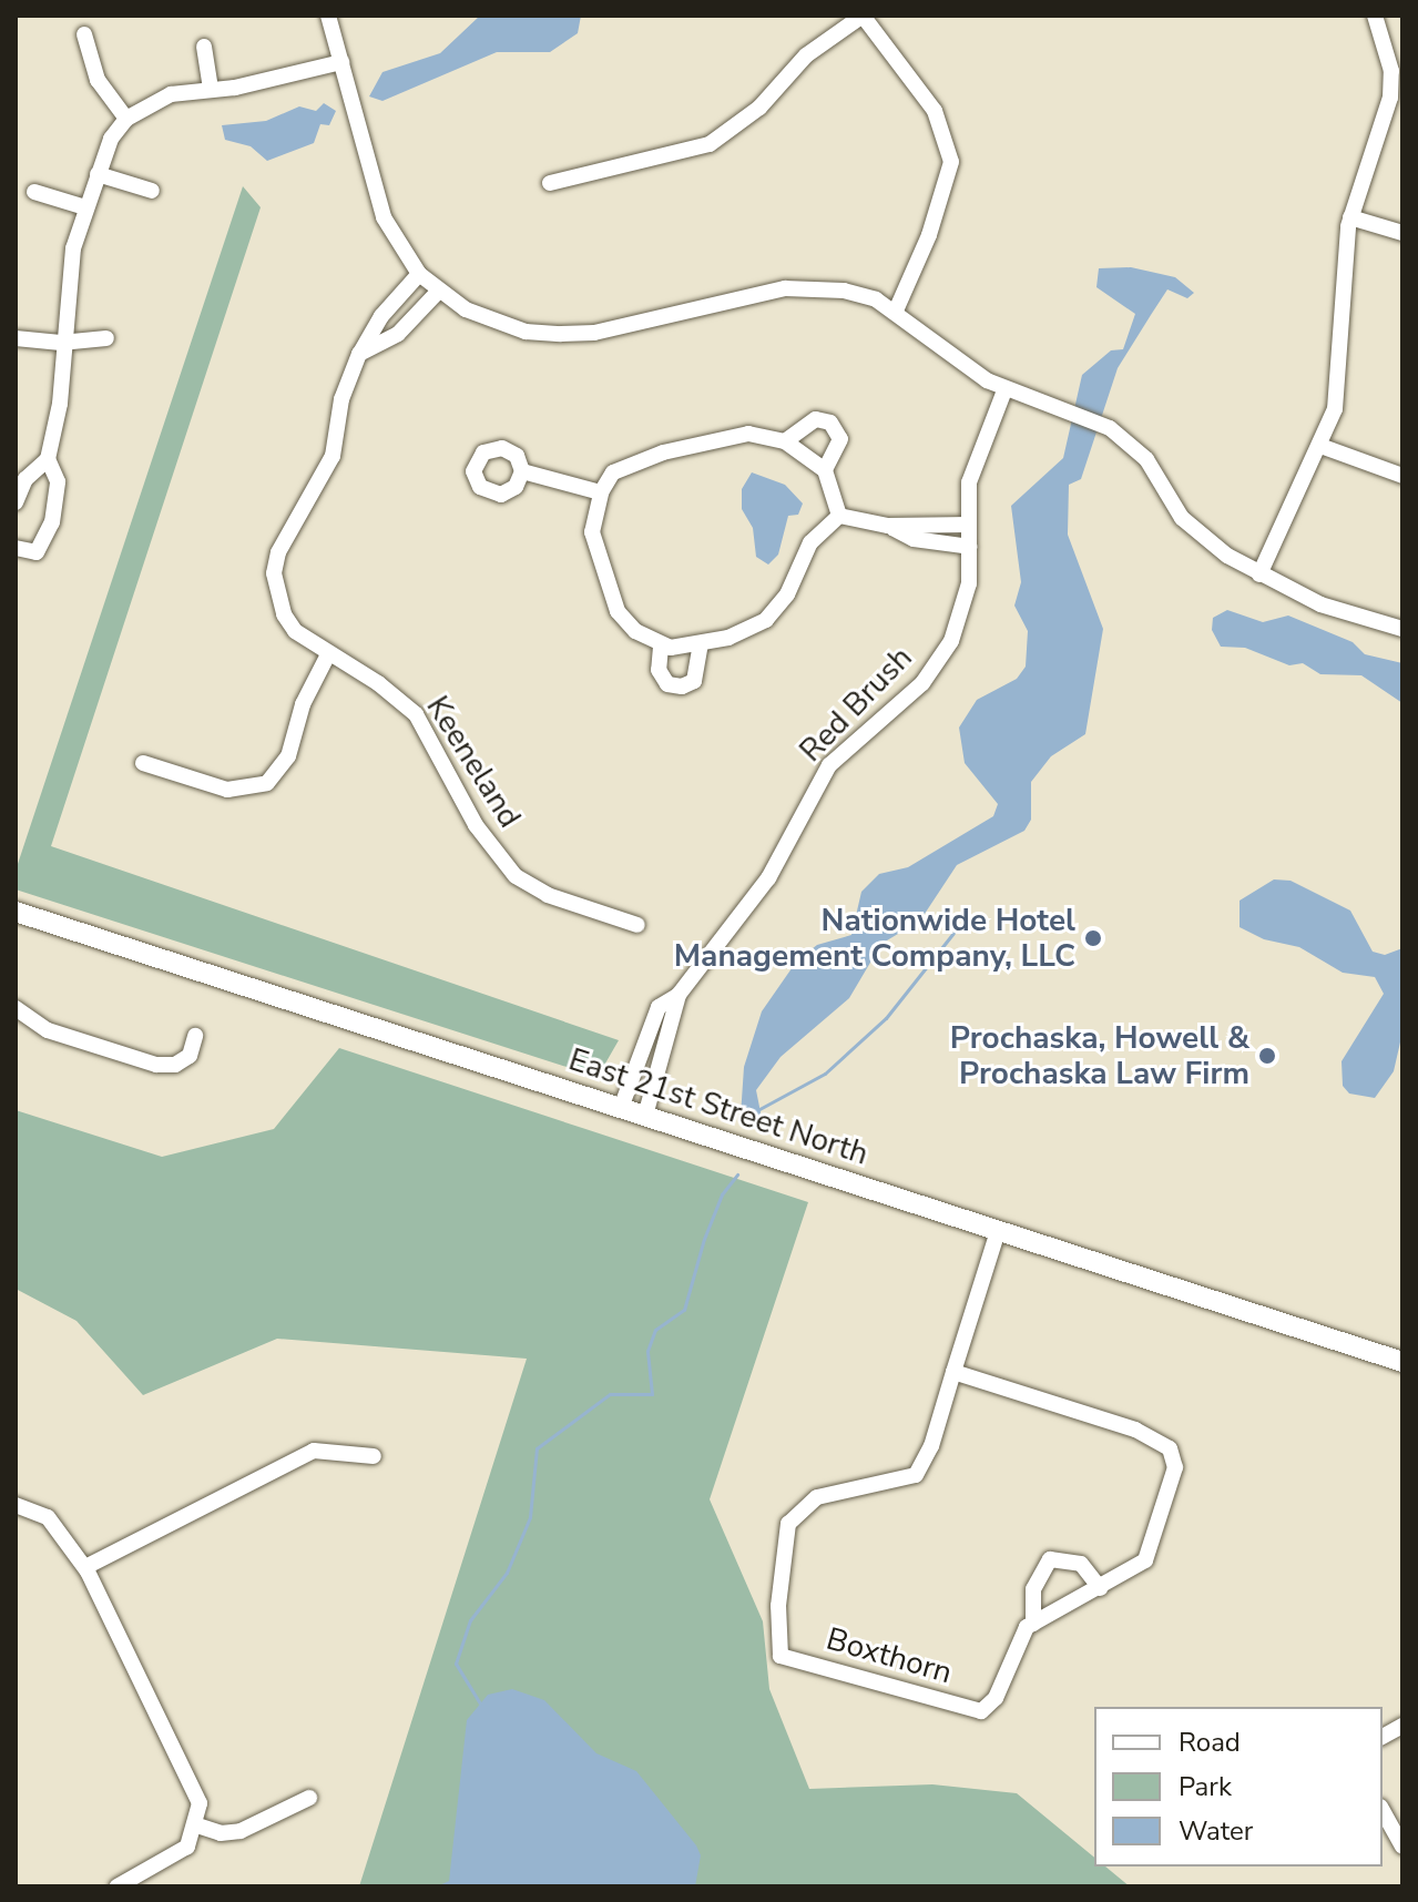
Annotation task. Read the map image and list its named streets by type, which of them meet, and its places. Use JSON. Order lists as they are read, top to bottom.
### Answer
{
  "streets": {
    "main road": ["East 21st Street North"],
    "street": ["Red Brush", "Keeneland", "Boxthorn"]
  },
  "crossings": [
    ["Red Brush", "East 21st Street North"]
  ],
  "places": ["Nationwide Hotel Management Company, LLC", "Prochaska, Howell & Prochaska Law Firm"],
  "legend": ["Road", "Park", "Water"]
}
